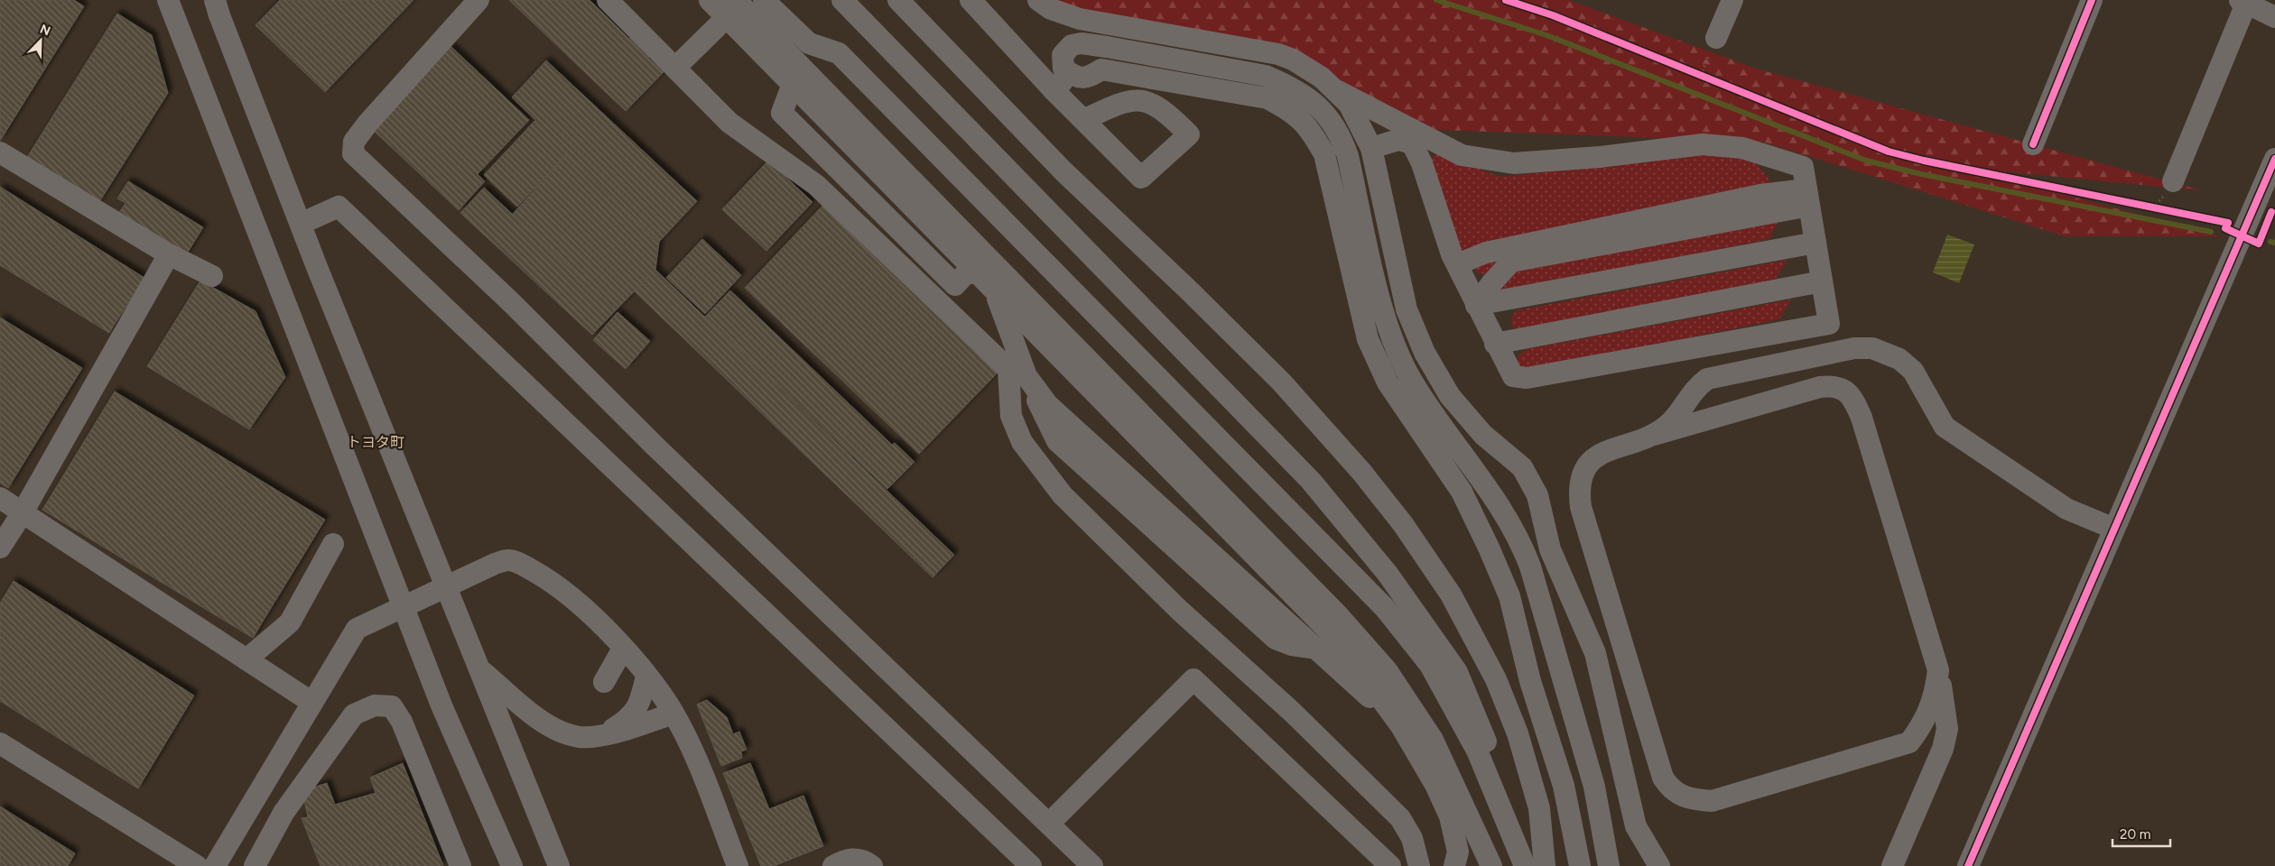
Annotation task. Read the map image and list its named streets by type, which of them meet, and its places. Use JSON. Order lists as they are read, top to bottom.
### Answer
{
  "districts": ["トヨタ町"],
  "scale_bar": "20 m",
  "north": "top right"
}
